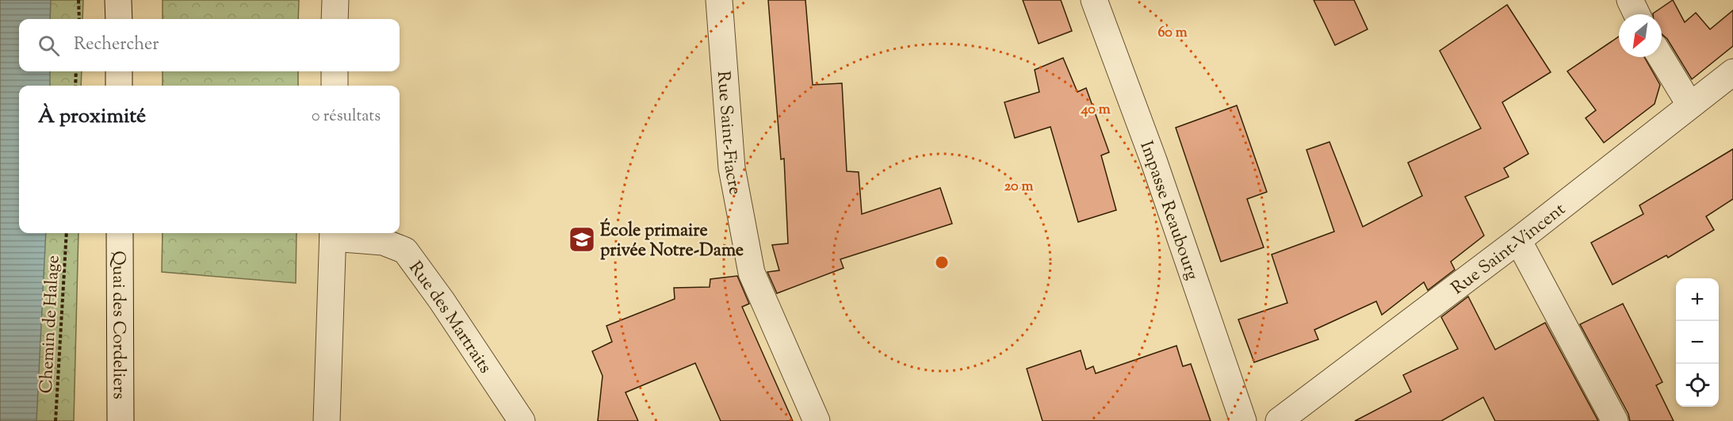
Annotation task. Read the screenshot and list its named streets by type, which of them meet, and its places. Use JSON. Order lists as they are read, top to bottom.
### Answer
{
  "streets": {
    "street": [
      "Rue Saint-Fiacre",
      "Impasse Reaubourg",
      "Rue Saint-Vincent",
      "Rue des Martraits",
      "Quai des Cordeliers"
    ],
    "path": ["Chemin de Halage"]
  },
  "places": {
    "school or university": ["École primaire privée Notre-Dame"]
  },
  "north": "bottom left",
  "page": {
    "search": "Rechercher",
    "heading": ["À proximité", "0 résultats"],
    "map_buttons": ["+", "−"]
  },
  "rings": ["60 m", "40 m", "20 m"]
}
